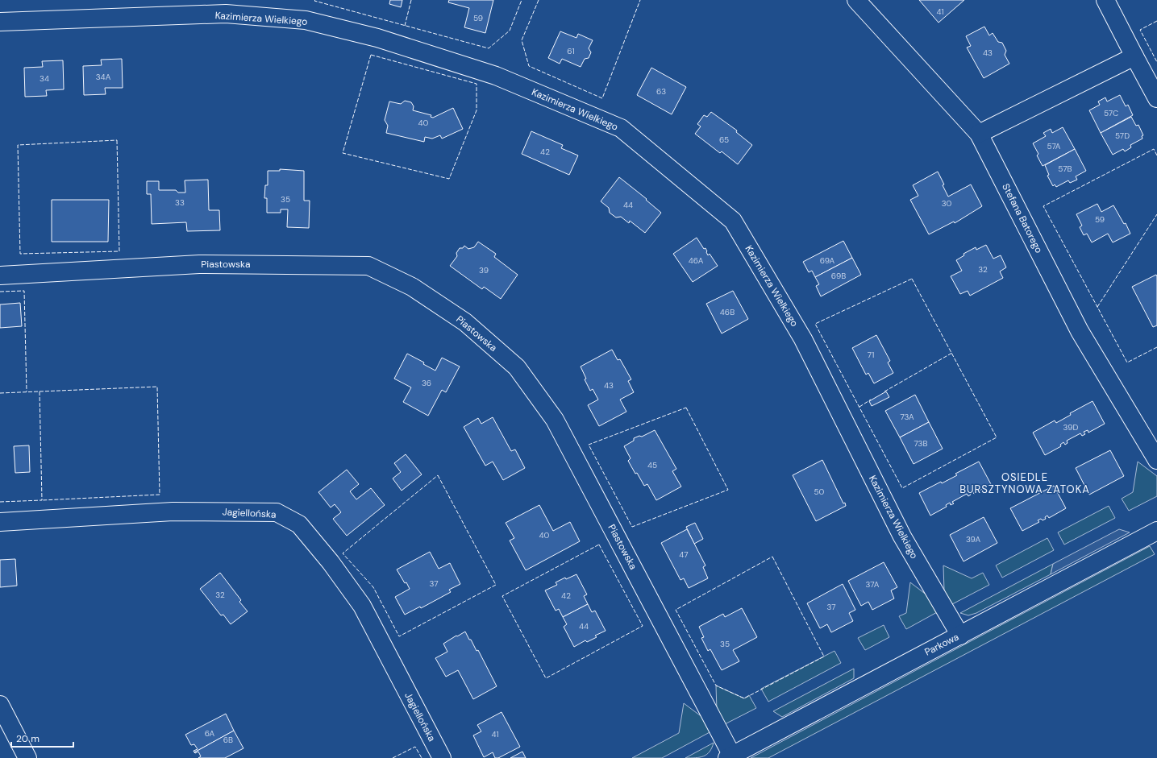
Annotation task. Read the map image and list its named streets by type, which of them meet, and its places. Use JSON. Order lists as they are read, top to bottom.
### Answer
{
  "streets": {
    "street": [
      "Kazimierza Wielkiego",
      "Stefana Batorego",
      "Piastowska",
      "Jagiellońska",
      "Parkowa"
    ]
  },
  "crossings": [
    ["Kazimierza Wielkiego", "Parkowa"],
    ["Piastowska", "Parkowa"]
  ],
  "districts": ["OSIEDLE BURSZTYNOWA ZATOKA"],
  "house_numbers": [
    "41",
    "59",
    "61",
    "43",
    "34A",
    "34",
    "63",
    "57C",
    "40",
    "57D",
    "65",
    "57A",
    "42",
    "57B",
    "35",
    "33",
    "30",
    "44",
    "59",
    "46A",
    "69A",
    "32",
    "39",
    "69B",
    "46B",
    "71",
    "36",
    "43",
    "73A",
    "39D",
    "73B",
    "45",
    "50",
    "40",
    "39A",
    "47",
    "37",
    "37A",
    "32",
    "42",
    "37",
    "44",
    "35",
    "6A",
    "41",
    "6B"
  ],
  "scale_bar": "20 m"
}
